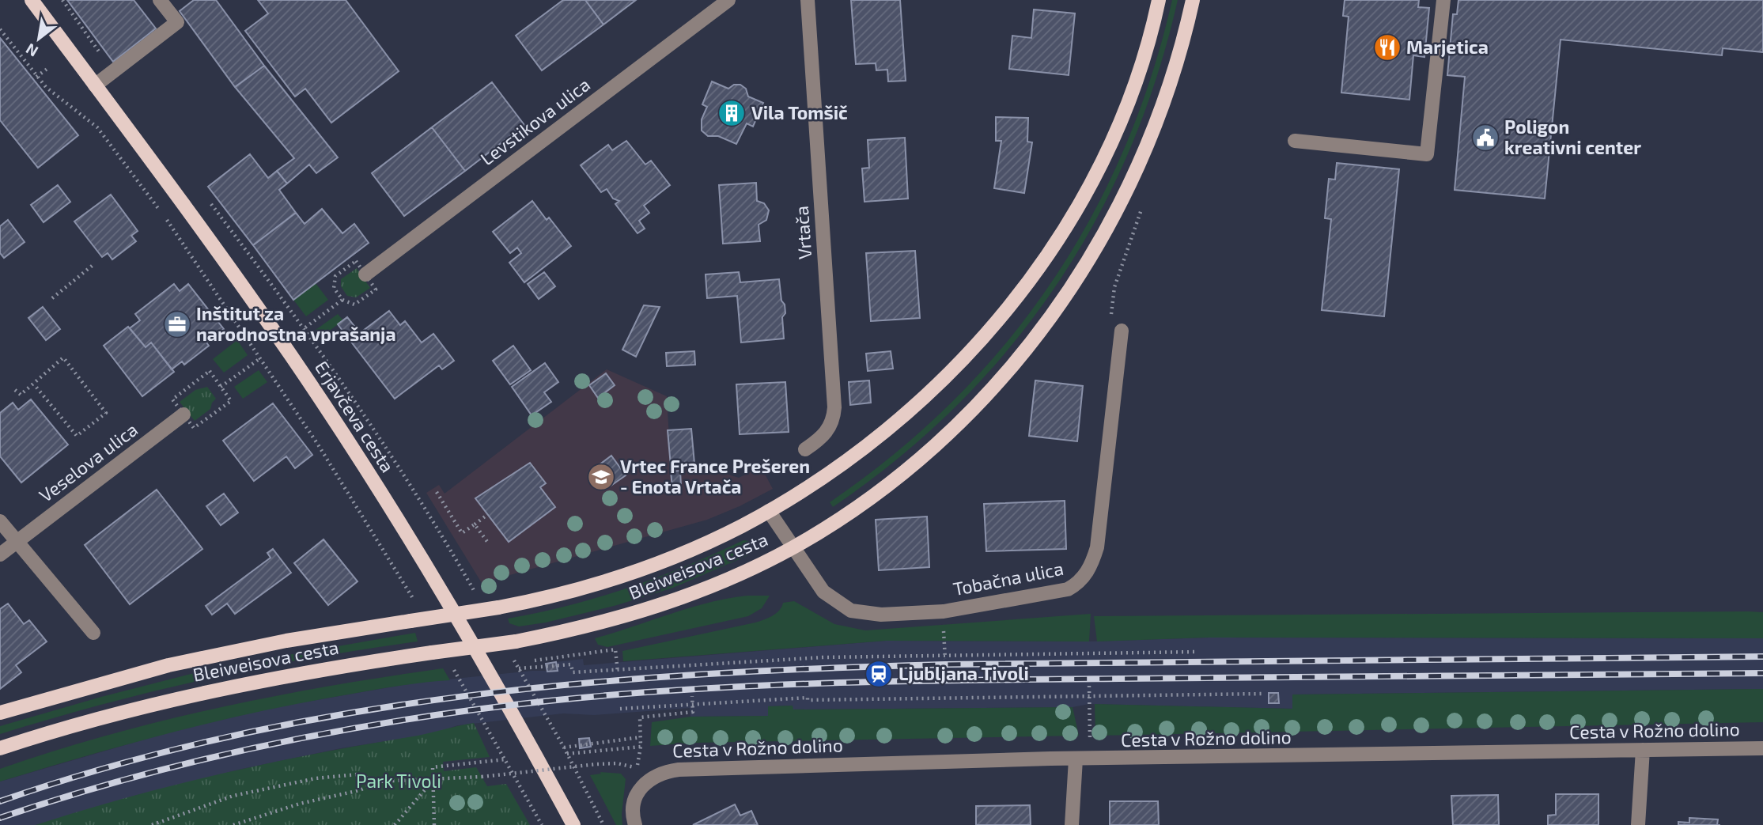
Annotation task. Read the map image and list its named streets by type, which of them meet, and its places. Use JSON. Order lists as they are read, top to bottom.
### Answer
{
  "streets": {
    "main road": ["Erjavčeva cesta", "Bleiweisova cesta"],
    "street": [
      "Levstikova ulica",
      "Vrtača",
      "Veselova ulica",
      "Tobačna ulica",
      "Cesta v Rožno dolino"
    ]
  },
  "crossings": [
    ["Bleiweisova cesta", "Tobačna ulica"]
  ],
  "parks": ["Park Tivoli"],
  "places": {
    "restaurant": ["Marjetica"],
    "building": ["Vila Tomšič"],
    "public building": ["Poligon kreativni center"],
    "office": ["Inštitut za narodnostna vprašanja"],
    "school or university": ["Vrtec France Prešeren - Enota Vrtača"],
    "station": ["Ljubljana Tivoli"]
  },
  "north": "bottom left"
}
